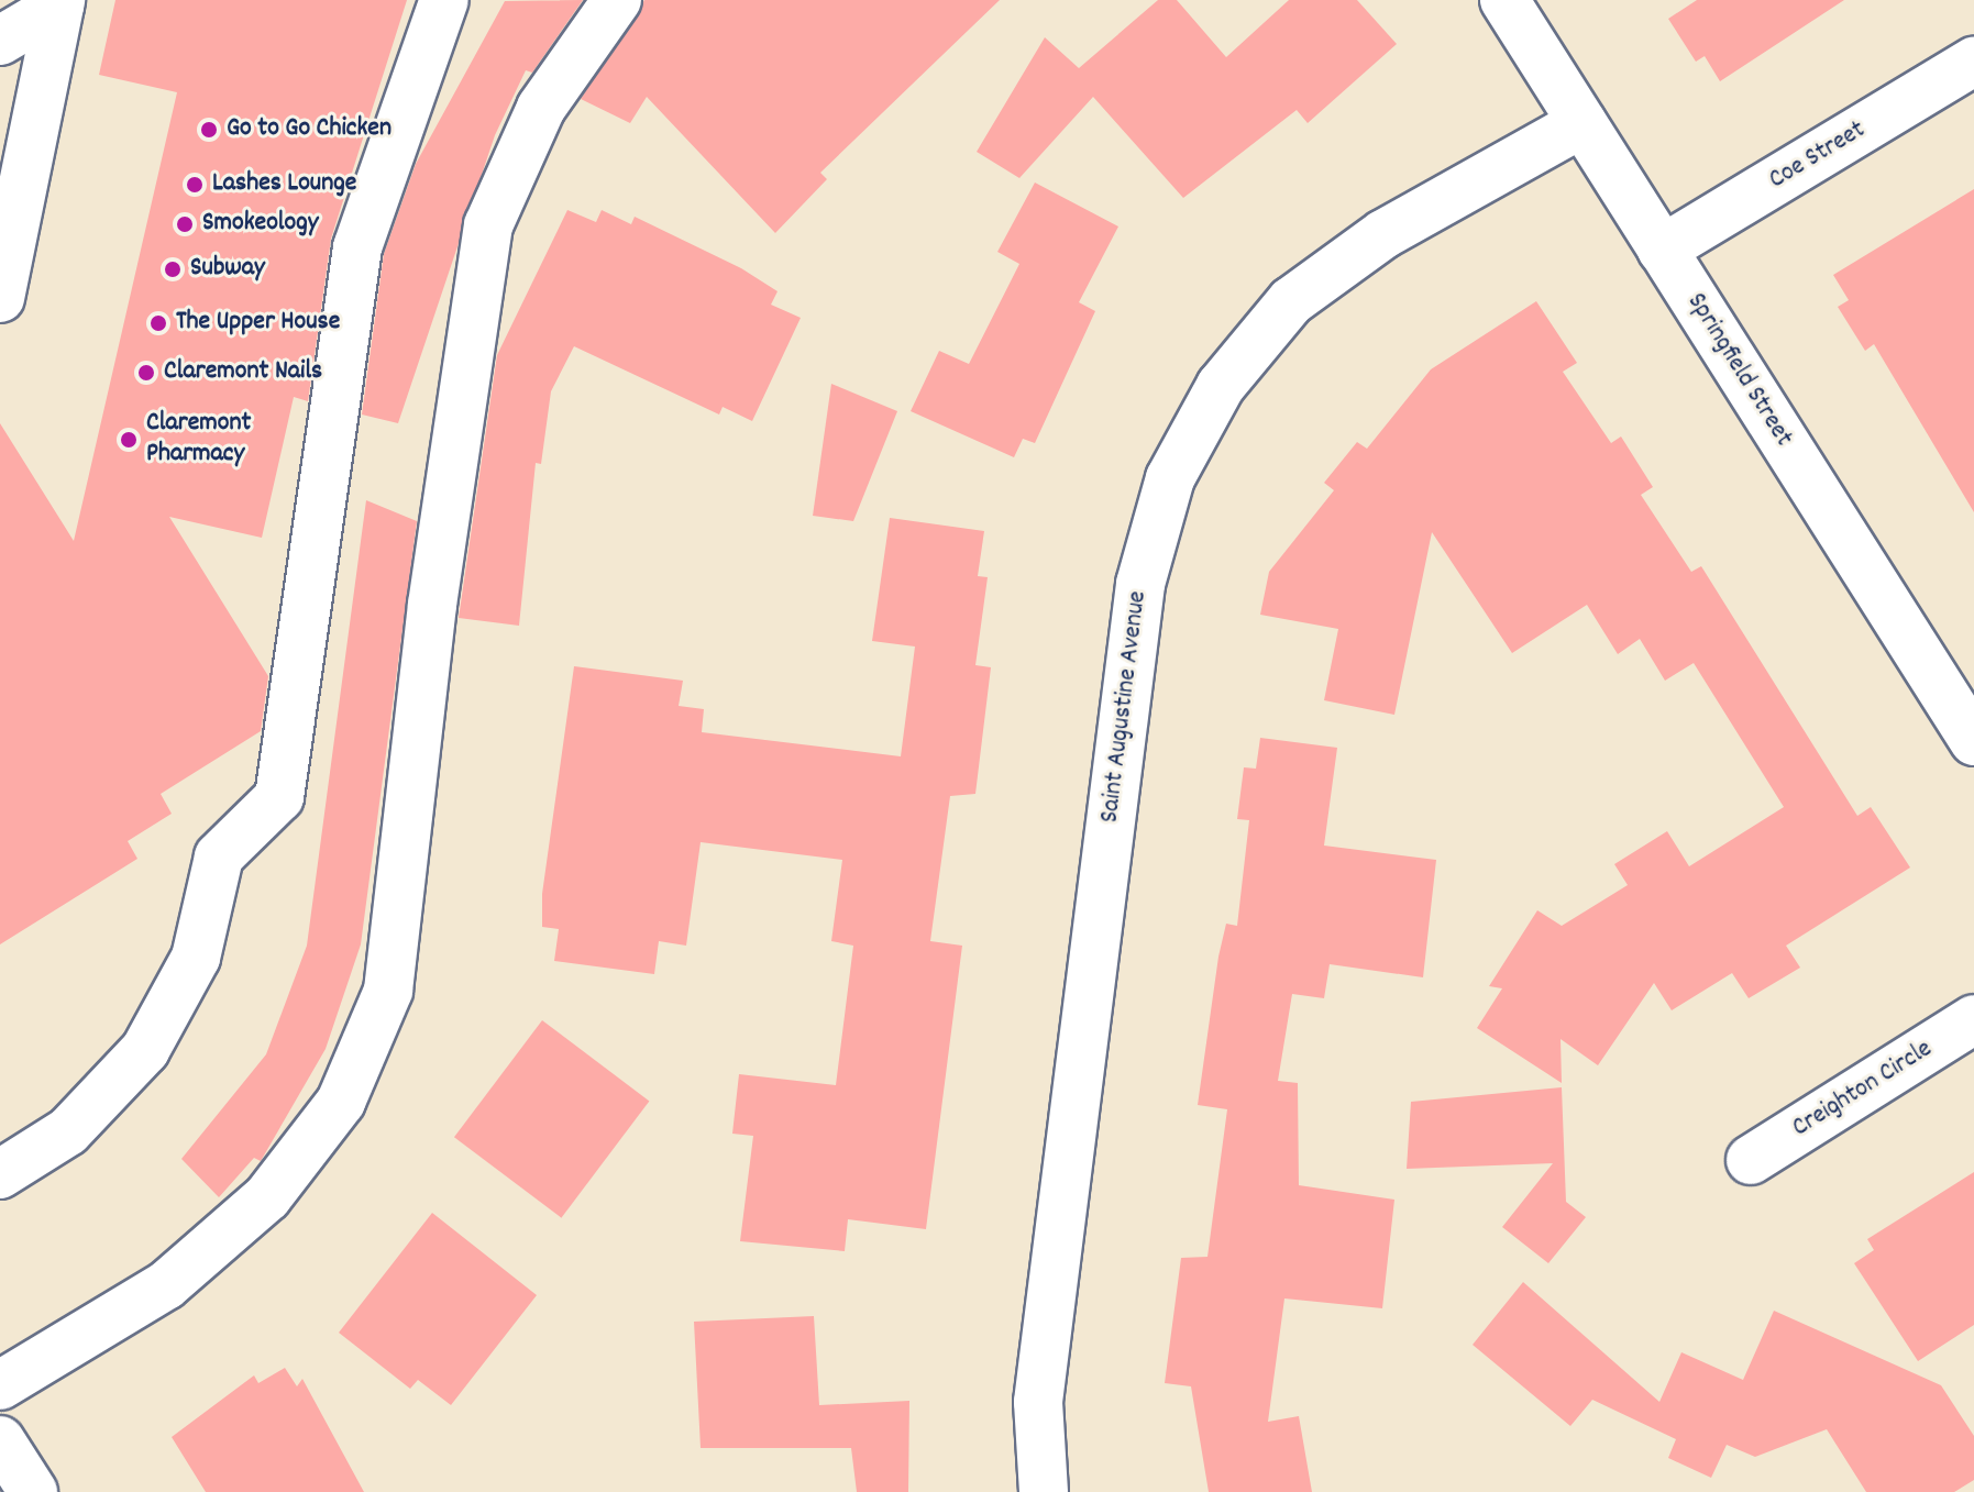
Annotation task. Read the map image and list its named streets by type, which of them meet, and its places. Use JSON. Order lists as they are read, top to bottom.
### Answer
{
  "streets": {
    "street": [
      "Coe Street",
      "Springfield Street",
      "Saint Augustine Avenue",
      "Creighton Circle"
    ]
  },
  "crossings": [
    ["Coe Street", "Springfield Street"],
    ["Springfield Street", "Saint Augustine Avenue"]
  ],
  "places": [
    "Go to Go Chicken",
    "Lashes Lounge",
    "Smokeology",
    "Subway",
    "The Upper House",
    "Claremont Nails",
    "Claremont Pharmacy"
  ]
}
